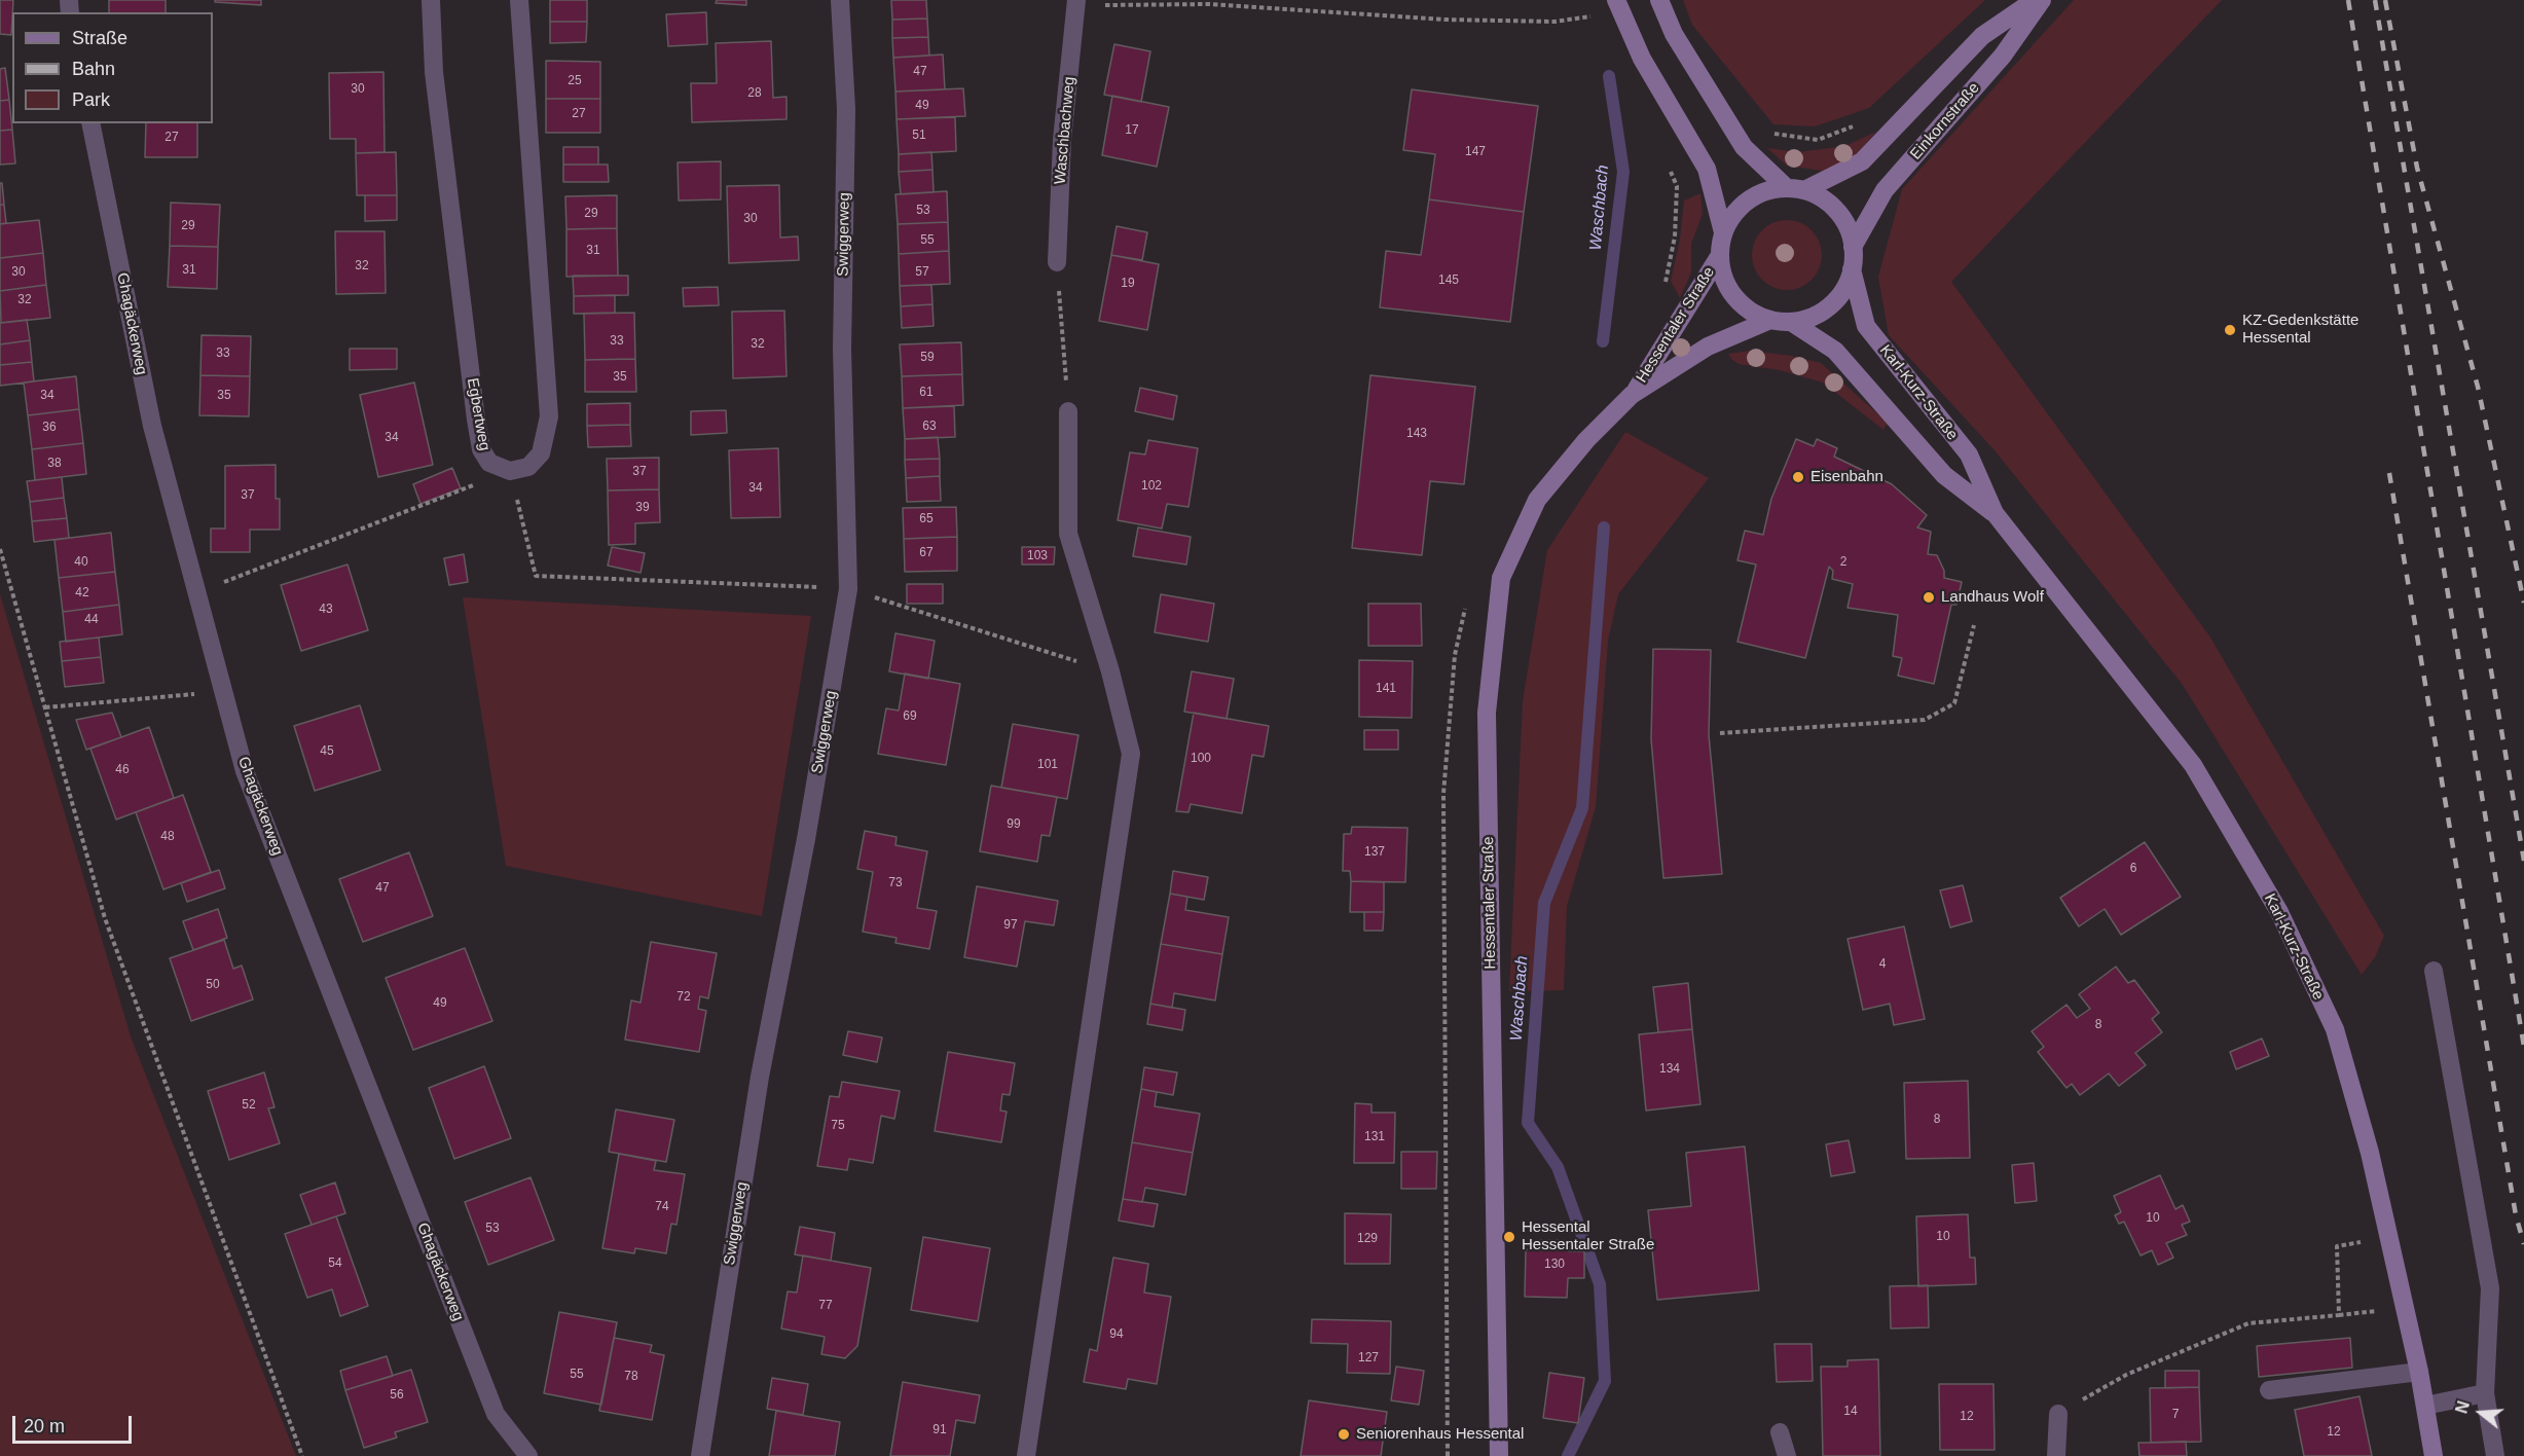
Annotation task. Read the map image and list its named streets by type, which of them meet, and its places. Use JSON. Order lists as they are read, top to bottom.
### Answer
{
  "streets": {
    "main road": ["Einkornstraße", "Hessentaler Straße", "Karl-Kurz-Straße"],
    "street": [
      "Waschbachweg",
      "Swiggerweg",
      "Ghagäckerweg",
      "Egbertweg"
    ]
  },
  "crossings": [
    ["Einkornstraße", "Hessentaler Straße"],
    ["Einkornstraße", "Karl-Kurz-Straße"],
    ["Hessentaler Straße", "Karl-Kurz-Straße"]
  ],
  "water": ["Waschbach"],
  "places": [
    "KZ-Gedenkstätte Hessental",
    "Eisenbahn",
    "Landhaus Wolf",
    "Hessental Hessentaler Straße",
    "Seniorenhaus Hessental"
  ],
  "house_numbers": [
    "47",
    "25",
    "30",
    "28",
    "49",
    "27",
    "17",
    "51",
    "27",
    "147",
    "53",
    "29",
    "30",
    "29",
    "55",
    "31",
    "32",
    "31",
    "30",
    "57",
    "145",
    "19",
    "32",
    "33",
    "32",
    "33",
    "59",
    "35",
    "61",
    "34",
    "35",
    "63",
    "36",
    "143",
    "34",
    "38",
    "37",
    "102",
    "34",
    "37",
    "39",
    "65",
    "67",
    "103",
    "40",
    "2",
    "42",
    "43",
    "44",
    "141",
    "69",
    "45",
    "100",
    "101",
    "46",
    "99",
    "48",
    "137",
    "6",
    "73",
    "47",
    "97",
    "4",
    "50",
    "72",
    "49",
    "8",
    "134",
    "52",
    "8",
    "75",
    "131",
    "74",
    "10",
    "53",
    "10",
    "129",
    "54",
    "130",
    "77",
    "94",
    "127",
    "55",
    "78",
    "56",
    "14",
    "7",
    "12",
    "91",
    "12"
  ],
  "legend": ["Straße", "Bahn", "Park"],
  "scale_bar": "20 m",
  "north": "left"
}
